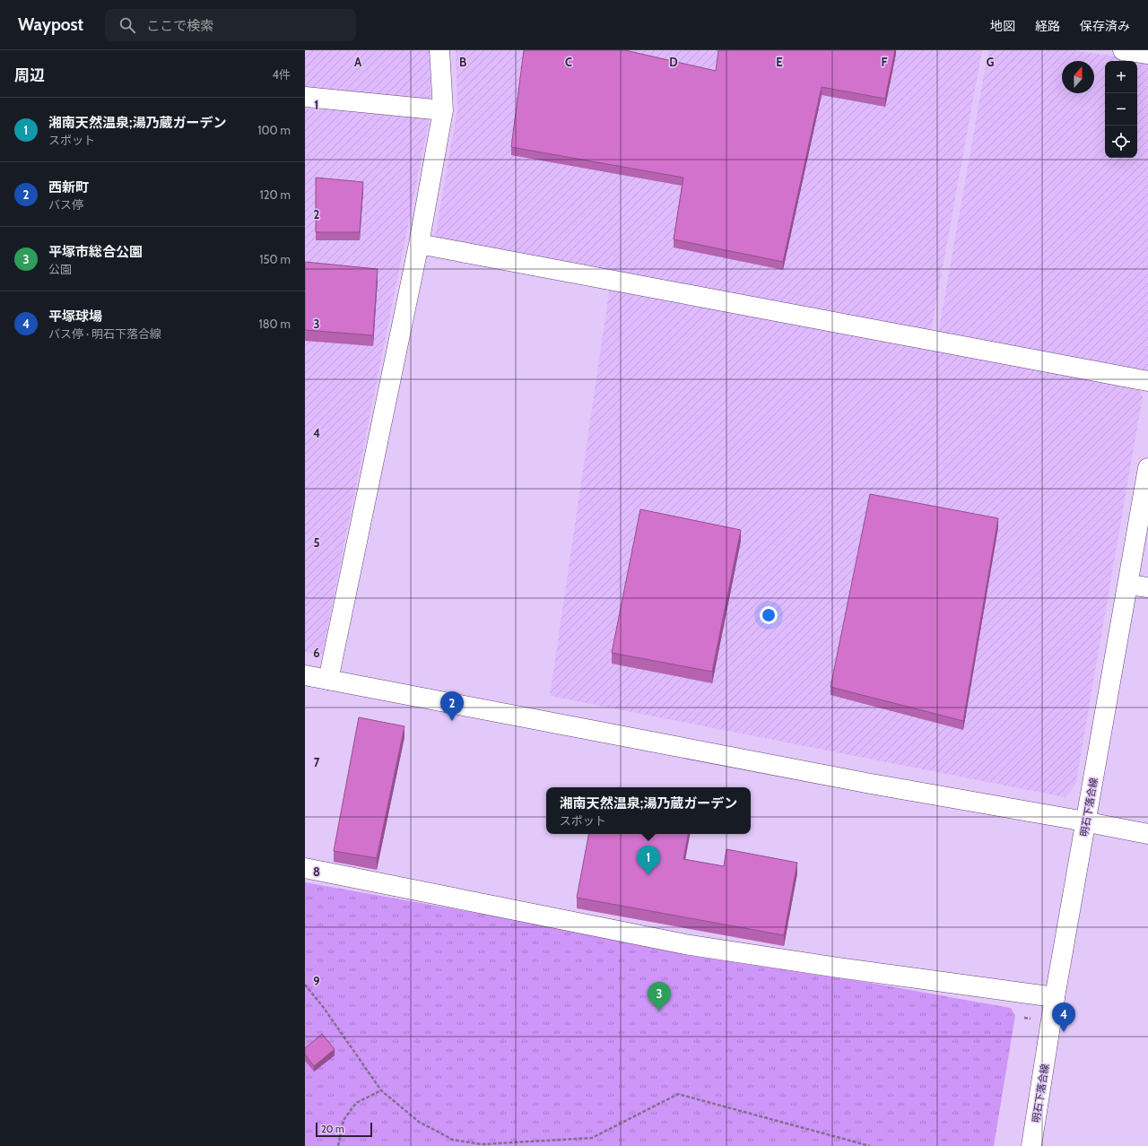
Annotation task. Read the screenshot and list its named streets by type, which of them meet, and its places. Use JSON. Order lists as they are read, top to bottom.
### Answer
{
  "streets": {
    "street": ["明石下落合線"]
  },
  "scale_bar": "20 m",
  "north": "top",
  "page": {
    "header": "Waypost",
    "search": "ここで検索",
    "nav": ["地図", "経路", "保存済み"],
    "heading": ["周辺", "4件"],
    "map_buttons": ["+", "−"],
    "list": [
      {
        "mark": "1",
        "name": "湘南天然温泉;湯乃蔵ガーデン",
        "note": "スポット",
        "value": "100 m"
      },
      {
        "mark": "2",
        "name": "西新町",
        "note": "バス停",
        "value": "120 m"
      },
      {
        "mark": "3",
        "name": "平塚市総合公園",
        "note": "公園",
        "value": "150 m"
      },
      {
        "mark": "4",
        "name": "平塚球場",
        "note": "バス停 · 明石下落合線",
        "value": "180 m"
      }
    ],
    "pins": [
      "2",
      "1",
      "3",
      "4"
    ],
    "popup": ["湘南天然温泉;湯乃蔵ガーデン", "スポット"],
    "scale": "20 m"
  },
  "grid": {
    "columns": [
      "A",
      "B",
      "C",
      "D",
      "E",
      "F",
      "G"
    ],
    "rows": [
      "1",
      "2",
      "3",
      "4",
      "5",
      "6",
      "7",
      "8",
      "9"
    ]
  }
}
